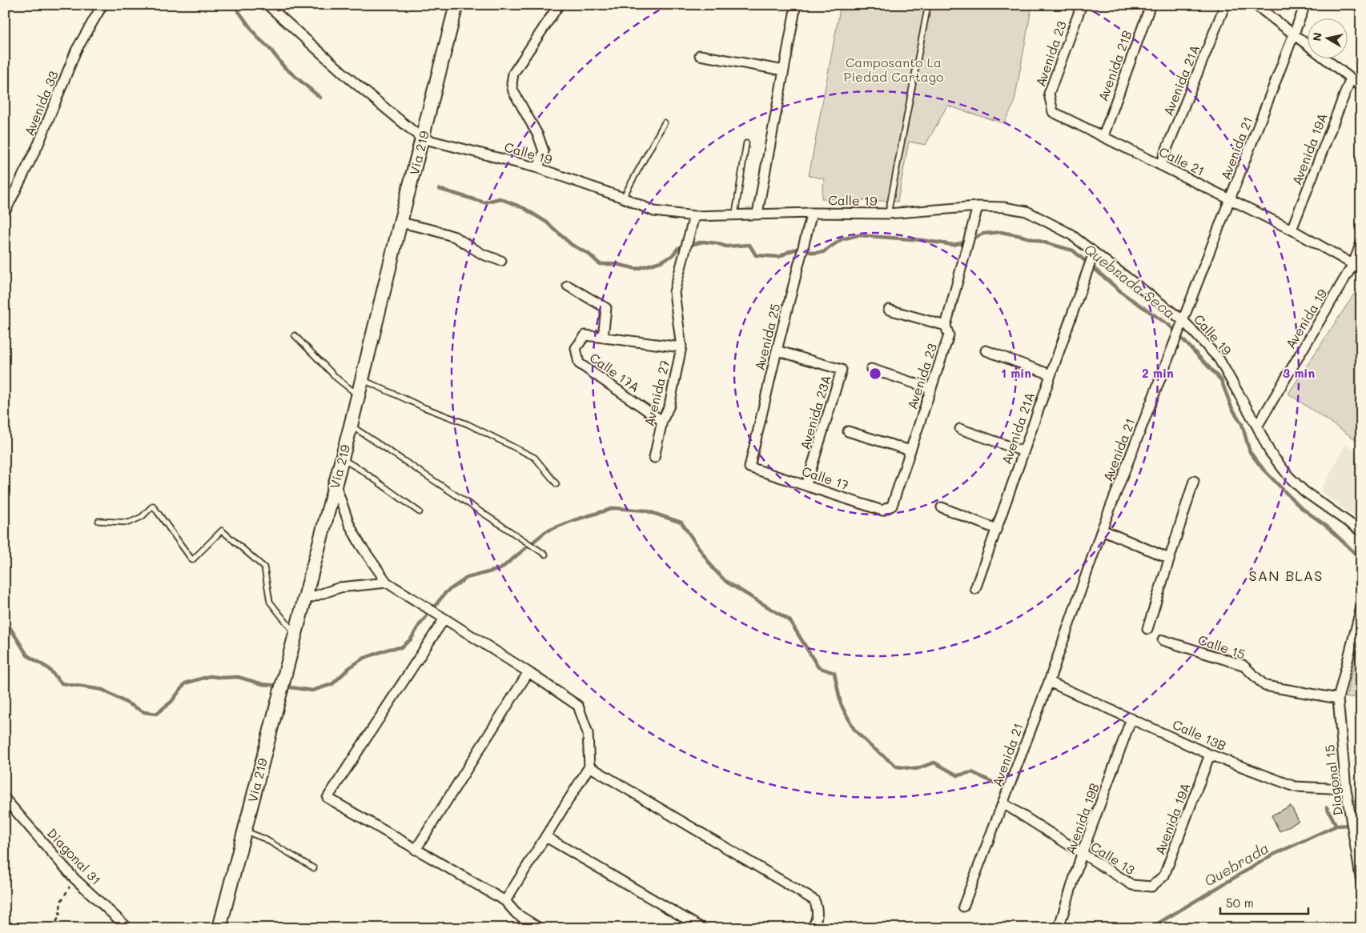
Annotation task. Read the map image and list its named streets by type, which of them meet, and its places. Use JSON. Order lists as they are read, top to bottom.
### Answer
{
  "streets": {
    "main road": ["Vía 219"],
    "street": [
      "Avenida 23",
      "Avenida 21B",
      "Avenida 21A",
      "Avenida 33",
      "Avenida 21",
      "Avenida 19A",
      "Calle 19",
      "Calle 21",
      "Avenida 19",
      "Avenida 25",
      "Calle 17A",
      "Avenida 27",
      "Avenida 23A",
      "Calle 17",
      "Calle 15",
      "Calle 13B",
      "Diagonal 15",
      "Avenida 19B",
      "Diagonal 31",
      "Calle 13"
    ]
  },
  "crossings": [
    ["Avenida 23", "Calle 19"],
    ["Avenida 23", "Calle 21"],
    ["Avenida 23", "Calle 17"],
    ["Avenida 21B", "Calle 21"],
    ["Avenida 21A", "Calle 19"],
    ["Avenida 21A", "Calle 21"],
    ["Avenida 21", "Calle 19"],
    ["Avenida 21", "Calle 21"],
    ["Avenida 21", "Calle 13B"],
    ["Avenida 21", "Calle 13"],
    ["Avenida 19A", "Calle 21"],
    ["Avenida 19A", "Calle 13B"],
    ["Avenida 19A", "Calle 13"],
    ["Vía 219", "Calle 19"],
    ["Calle 19", "Avenida 19"],
    ["Calle 19", "Avenida 25"],
    ["Calle 19", "Avenida 27"],
    ["Calle 21", "Avenida 19"],
    ["Avenida 25", "Avenida 23A"],
    ["Avenida 25", "Calle 17"],
    ["Calle 17A", "Avenida 27"],
    ["Avenida 23A", "Calle 17"],
    ["Calle 15", "Diagonal 15"],
    ["Calle 13B", "Diagonal 15"],
    ["Calle 13B", "Avenida 19B"],
    ["Avenida 19B", "Calle 13"]
  ],
  "districts": ["SAN BLAS"],
  "water": ["Quebrada Seca", "Quebrada"],
  "parks": ["Camposanto La Piedad Cartago"],
  "scale_bar": "50 m",
  "north": "left",
  "rings": ["1 min", "2 min", "3 min"]
}
